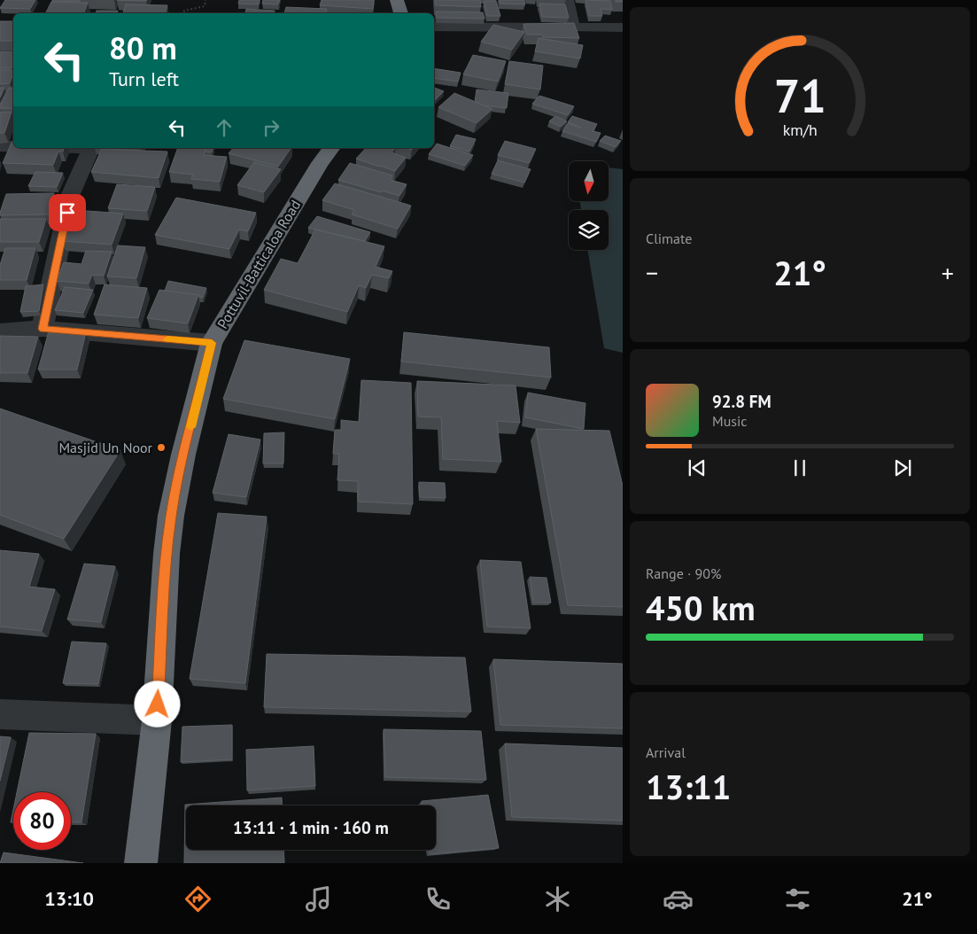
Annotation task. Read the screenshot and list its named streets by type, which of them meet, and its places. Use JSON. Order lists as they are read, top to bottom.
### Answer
{
  "streets": {
    "highway": ["Pottuvil-Batticaloa Road"]
  },
  "places": ["Masjid Un Noor"],
  "north": "bottom",
  "page": {
    "turn": ["80 m", "Turn left"],
    "tile": [
      "Climate",
      ["Range · 90%", "450 km"],
      ["Arrival", "13:11"]
    ],
    "heat": ["−", "21°", "+"],
    "song": ["92.8 FM", "Music"],
    "limit": "80",
    "trip": "13:11 · 1 min · 160 m",
    "tabs": ["13:10", "21°"],
    "gauge": ["71", "km/h"]
  }
}
